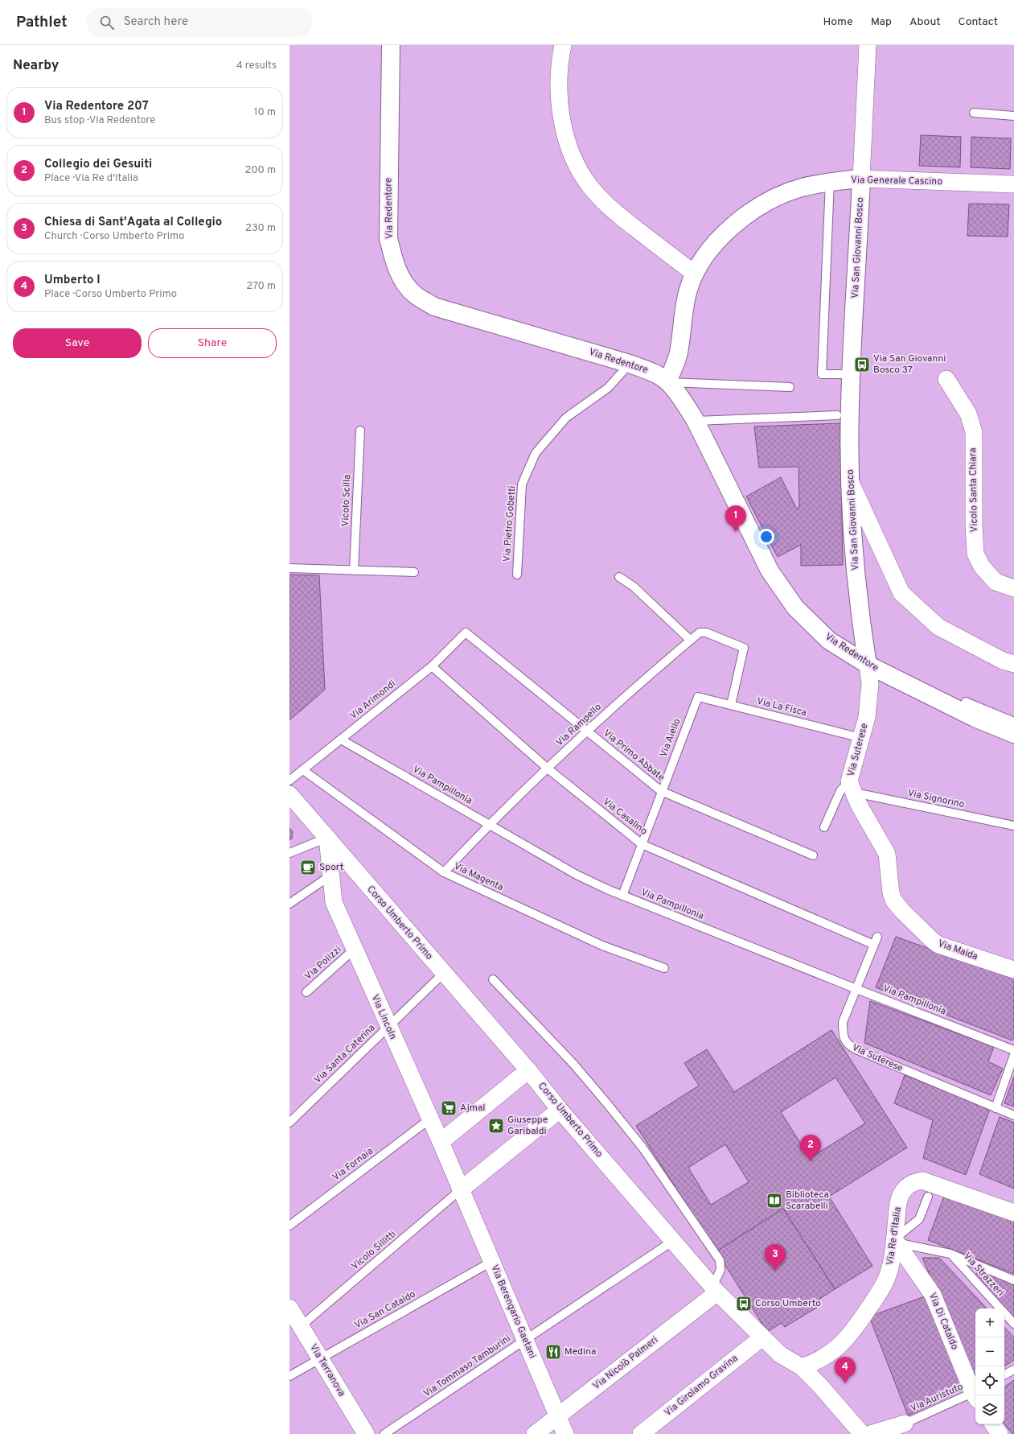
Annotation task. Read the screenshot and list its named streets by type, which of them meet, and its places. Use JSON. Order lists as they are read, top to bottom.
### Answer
{
  "streets": {
    "street": [
      "Via Generale Cascino",
      "Via Redentore",
      "Via San Giovanni Bosco",
      "Vicolo Santa Chiara",
      "Via Suterese",
      "Corso Umberto Primo",
      "Via Maida",
      "Via Lincoln",
      "Via Re d'Italia",
      "Via Berengario Gaetani",
      "Via Di Cataldo",
      "Via Nicolò Palmeri",
      "Via Terranova",
      "Via Girolamo Gravina"
    ],
    "lane": [
      "Vicolo Scilla",
      "Via Pietro Gobetti",
      "Via Arimondi",
      "Via La Fisca",
      "Via Rampello",
      "Via Aiello",
      "Via Primo Abbate",
      "Via Pampillonia",
      "Via Signorino",
      "Via Casalino",
      "Via Magenta",
      "Via Polizzi",
      "Via Santa Caterina",
      "Via Fornaia",
      "Vicolo Sillitti",
      "Via Strazzeri",
      "Via San Cataldo",
      "Via Tommaso Tamburini",
      "Via Auristuto"
    ]
  },
  "crossings": [
    ["Via Generale Cascino", "Via Redentore"],
    ["Via Generale Cascino", "Via San Giovanni Bosco"],
    ["Via Redentore", "Via San Giovanni Bosco"],
    ["Via Redentore", "Via Pietro Gobetti"],
    ["Via Redentore", "Via Suterese"],
    ["Via San Giovanni Bosco", "Via Suterese"],
    ["Via Arimondi", "Via Primo Abbate"],
    ["Via Arimondi", "Via Pampillonia"],
    ["Via Arimondi", "Via Casalino"],
    ["Via Arimondi", "Via Magenta"],
    ["Via La Fisca", "Via Rampello"],
    ["Via La Fisca", "Via Aiello"],
    ["Via La Fisca", "Via Suterese"],
    ["Via Rampello", "Via Primo Abbate"],
    ["Via Rampello", "Via Pampillonia"],
    ["Via Rampello", "Via Casalino"],
    ["Via Rampello", "Via Magenta"],
    ["Via Aiello", "Via Primo Abbate"],
    ["Via Aiello", "Via Pampillonia"],
    ["Via Aiello", "Via Casalino"],
    ["Via Suterese", "Via Pampillonia"],
    ["Via Suterese", "Via Signorino"],
    ["Via Suterese", "Via Casalino"],
    ["Via Suterese", "Via Maida"],
    ["Via Signorino", "Via Maida"],
    ["Corso Umberto Primo", "Via Lincoln"],
    ["Corso Umberto Primo", "Via Santa Caterina"],
    ["Corso Umberto Primo", "Via Re d'Italia"],
    ["Corso Umberto Primo", "Via Nicolò Palmeri"],
    ["Corso Umberto Primo", "Via Tommaso Tamburini"],
    ["Corso Umberto Primo", "Via Girolamo Gravina"],
    ["Via Polizzi", "Via Lincoln"],
    ["Via Lincoln", "Via Santa Caterina"],
    ["Via Lincoln", "Via Fornaia"],
    ["Via Lincoln", "Vicolo Sillitti"],
    ["Via Lincoln", "Via Berengario Gaetani"],
    ["Via Re d'Italia", "Via Di Cataldo"],
    ["Vicolo Sillitti", "Via Berengario Gaetani"],
    ["Vicolo Sillitti", "Via Terranova"],
    ["Via San Cataldo", "Via Berengario Gaetani"],
    ["Via San Cataldo", "Via Terranova"],
    ["Via Berengario Gaetani", "Via Nicolò Palmeri"],
    ["Via Berengario Gaetani", "Via Tommaso Tamburini"]
  ],
  "places": {
    "bus stop": ["Via San Giovanni Bosco 37", "Corso Umberto"],
    "cafe": ["Sport"],
    "supermarket": ["Ajmal"],
    "place": ["Giuseppe Garibaldi"],
    "library": ["Biblioteca Scarabelli"],
    "restaurant": ["Medina"]
  },
  "page": {
    "header": "Pathlet",
    "search": "Search here",
    "nav": [
      "Home",
      "Map",
      "About",
      "Contact"
    ],
    "heading": ["Nearby", "4 results"],
    "list": [
      {
        "mark": "1",
        "name": "Via Redentore 207",
        "note": "Bus stop · Via Redentore",
        "value": "10 m"
      },
      {
        "mark": "2",
        "name": "Collegio dei Gesuiti",
        "note": "Place · Via Re d'Italia",
        "value": "200 m"
      },
      {
        "mark": "3",
        "name": "Chiesa di Sant'Agata al Collegio",
        "note": "Church · Corso Umberto Primo",
        "value": "230 m"
      },
      {
        "mark": "4",
        "name": "Umberto I",
        "note": "Place · Corso Umberto Primo",
        "value": "270 m"
      }
    ],
    "buttons": ["Save", "Share"],
    "pins": [
      "1",
      "2",
      "3",
      "4"
    ],
    "map_buttons": ["+", "−"]
  }
}
